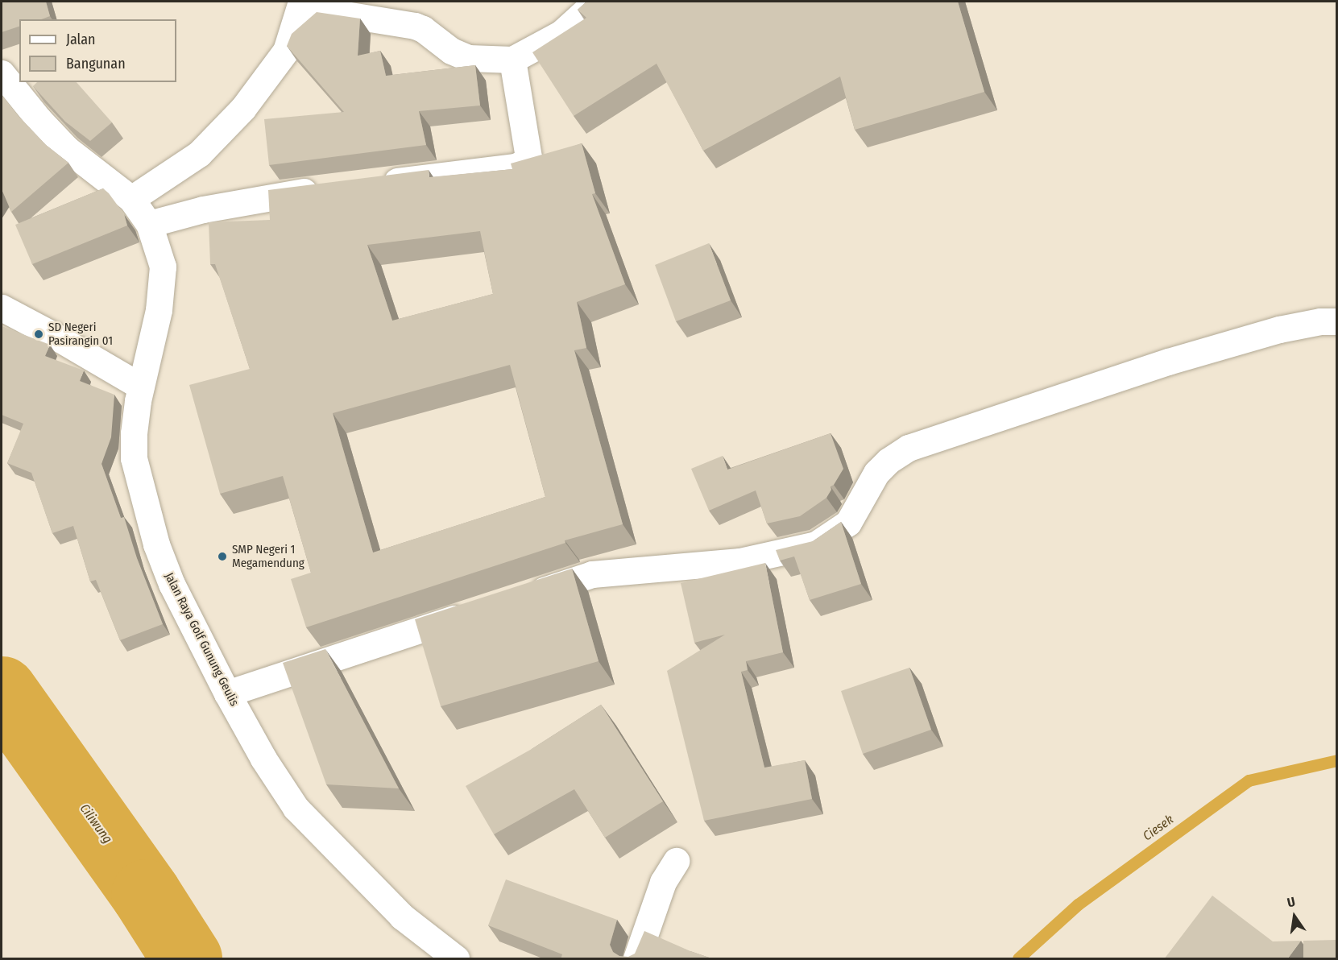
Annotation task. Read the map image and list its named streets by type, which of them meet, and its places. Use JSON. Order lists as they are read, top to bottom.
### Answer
{
  "streets": {
    "street": ["Jalan Raya Golf Gunung Geulis"]
  },
  "water": ["Ciliwung", "Ciesek"],
  "places": ["SD Negeri Pasirangin 01", "SMP Negeri 1 Megamendung"],
  "legend": ["Jalan", "Bangunan"],
  "north": "top"
}
